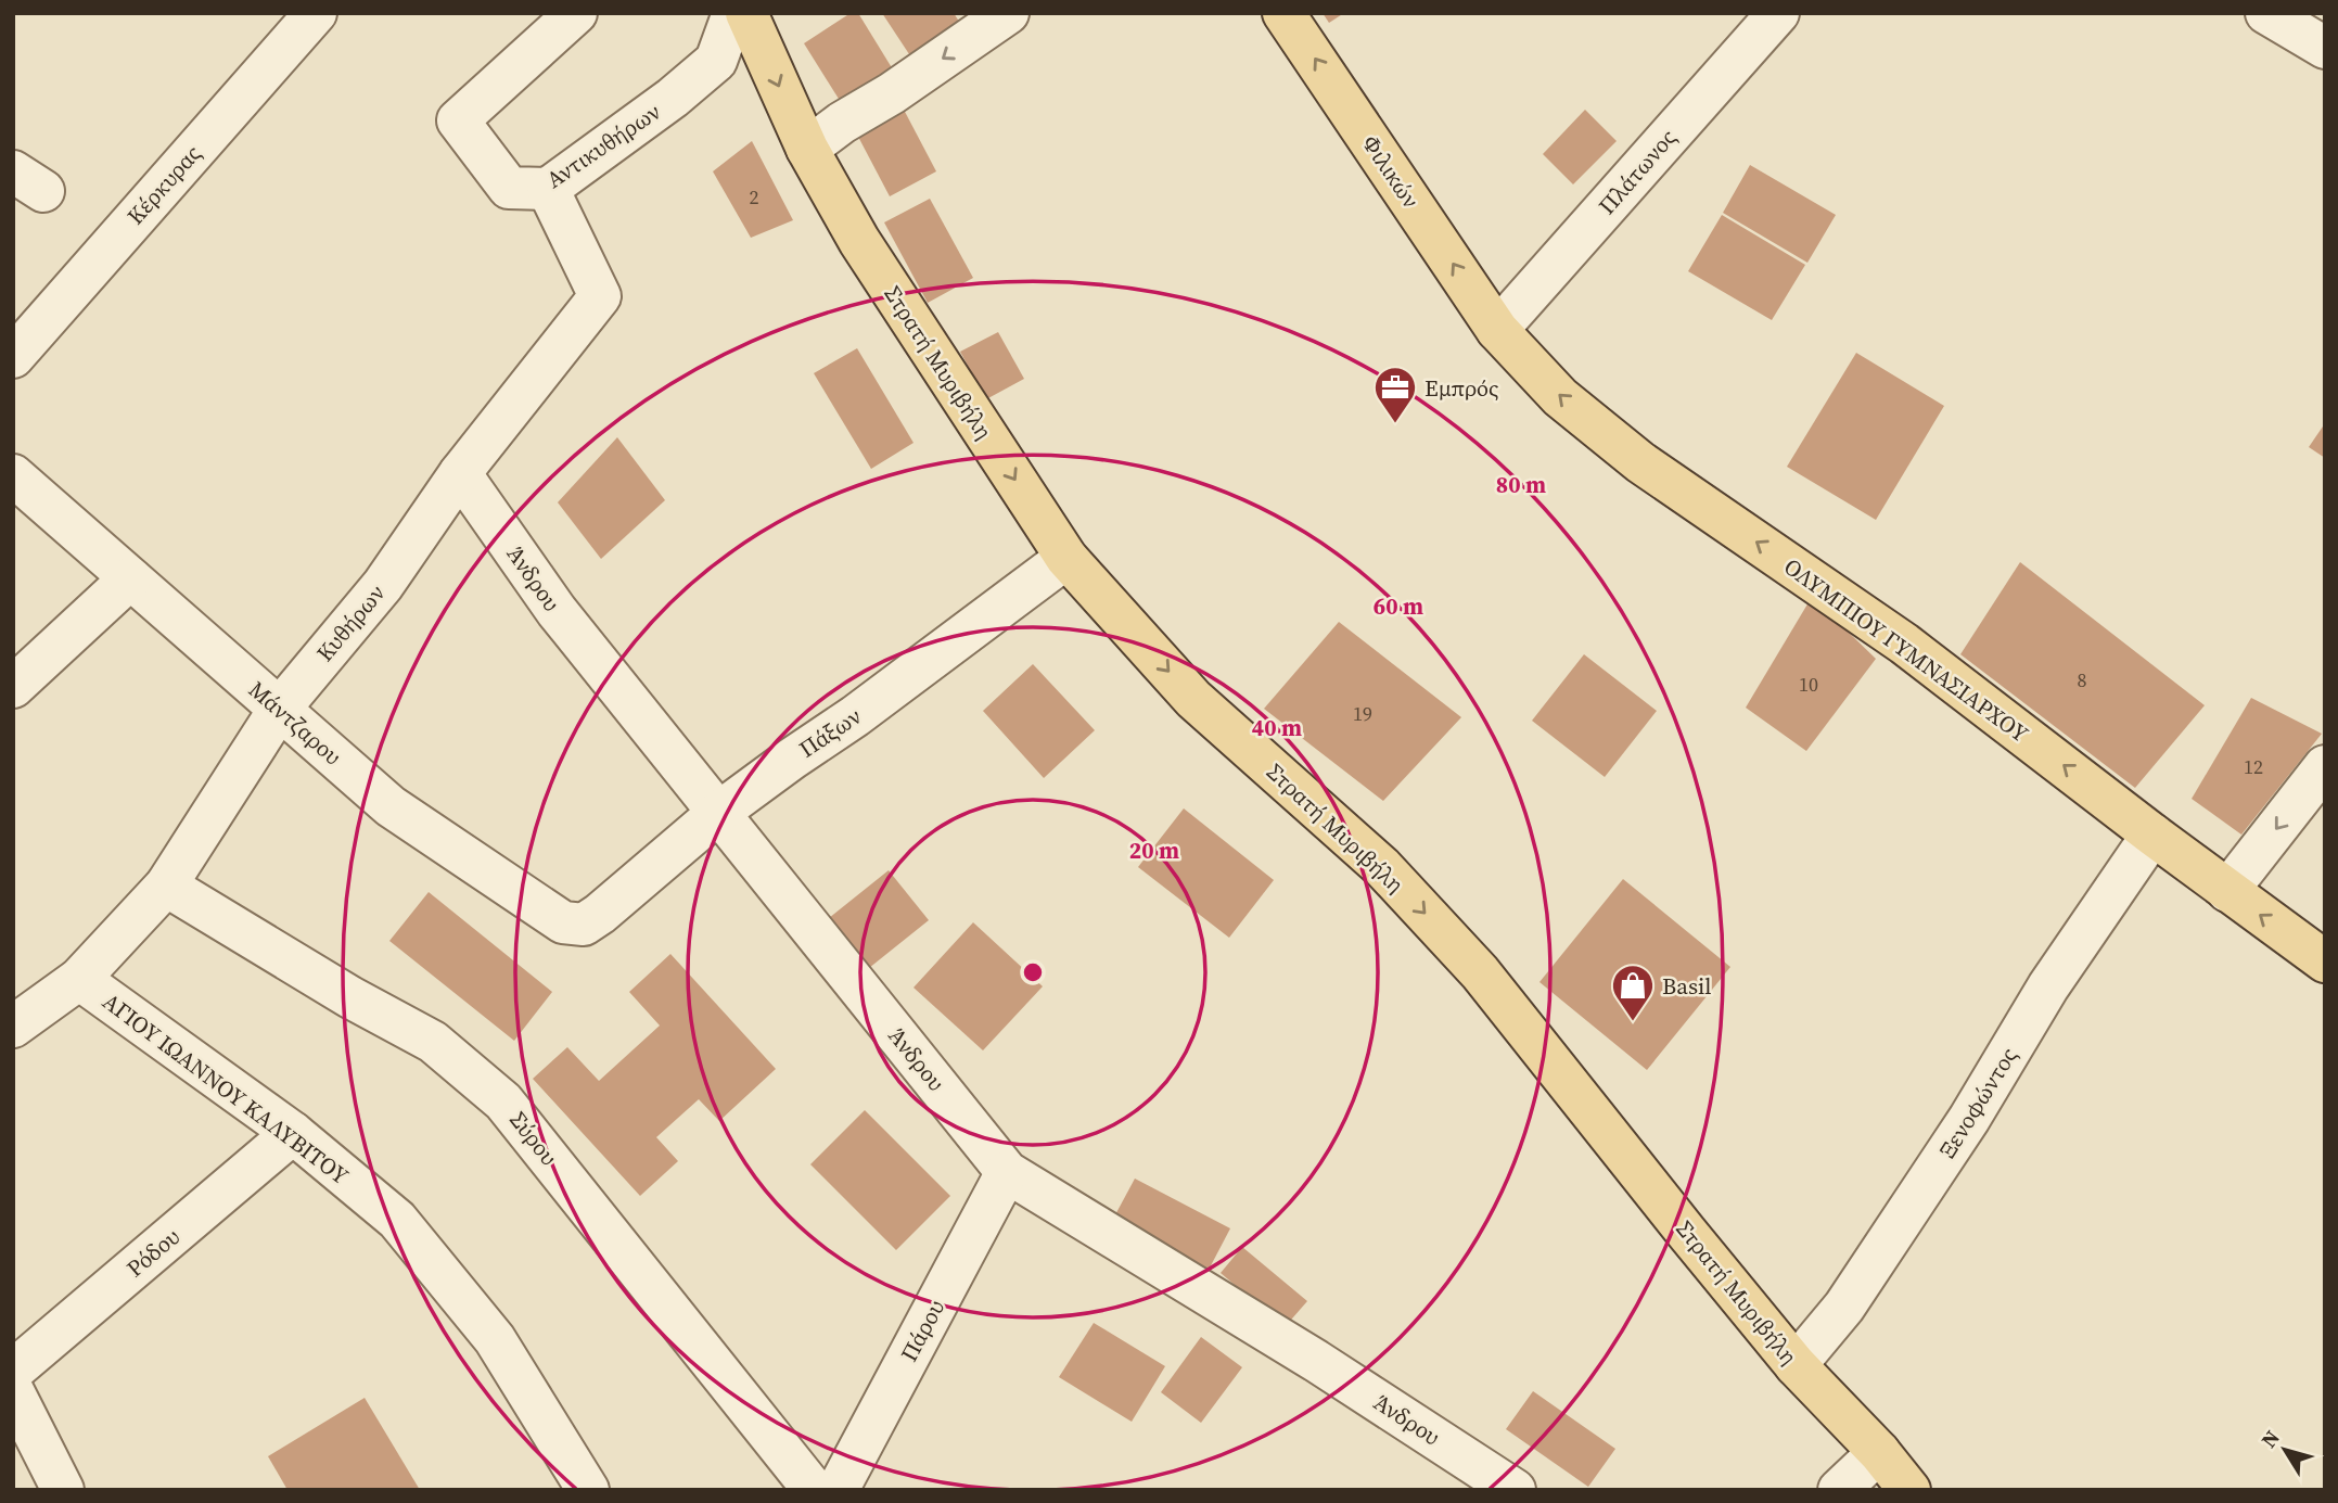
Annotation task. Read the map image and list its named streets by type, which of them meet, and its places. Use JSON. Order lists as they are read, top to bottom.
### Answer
{
  "streets": {
    "main road": ["Φιλικών", "Στρατή Μυριβήλη", "ΟΛΥΜΠΙΟΥ ΓΥΜΝΑΣΙΑΡΧΟΥ"],
    "street": [
      "Αντικυθήρων",
      "Πλάτωνος",
      "Κέρκυρας",
      "Άνδρου",
      "Κυθήρων",
      "Μάντζαρου",
      "Πάξων",
      "ΑΓΙΟΥ ΙΩΑΝΝΟΥ ΚΑΛΥΒΙΤΟΥ",
      "Ξενοφώντος",
      "Σύρου",
      "Ρόδου",
      "Πάρου"
    ]
  },
  "crossings": [
    ["Αντικυθήρων", "Κυθήρων"],
    ["Φιλικών", "Πλάτωνος"],
    ["Φιλικών", "ΟΛΥΜΠΙΟΥ ΓΥΜΝΑΣΙΑΡΧΟΥ"],
    ["Πλάτωνος", "ΟΛΥΜΠΙΟΥ ΓΥΜΝΑΣΙΑΡΧΟΥ"],
    ["Στρατή Μυριβήλη", "Πάξων"],
    ["Στρατή Μυριβήλη", "Ξενοφώντος"],
    ["Άνδρου", "Κυθήρων"],
    ["Άνδρου", "Πάξων"],
    ["Άνδρου", "Πάρου"],
    ["Κυθήρων", "Μάντζαρου"],
    ["Κυθήρων", "ΑΓΙΟΥ ΙΩΑΝΝΟΥ ΚΑΛΥΒΙΤΟΥ"],
    ["Κυθήρων", "Σύρου"],
    ["ΟΛΥΜΠΙΟΥ ΓΥΜΝΑΣΙΑΡΧΟΥ", "Ξενοφώντος"],
    ["Μάντζαρου", "Πάξων"],
    ["ΑΓΙΟΥ ΙΩΑΝΝΟΥ ΚΑΛΥΒΙΤΟΥ", "Ρόδου"]
  ],
  "one_way": ["Φιλικών", "Στρατή Μυριβήλη", "ΟΛΥΜΠΙΟΥ ΓΥΜΝΑΣΙΑΡΧΟΥ"],
  "places": {
    "office": ["Εμπρός"],
    "shop": ["Basil"]
  },
  "house_numbers": [
    "2",
    "8",
    "10",
    "19",
    "12"
  ],
  "north": "top left",
  "rings": [
    "80 m",
    "60 m",
    "40 m",
    "20 m"
  ]
}
